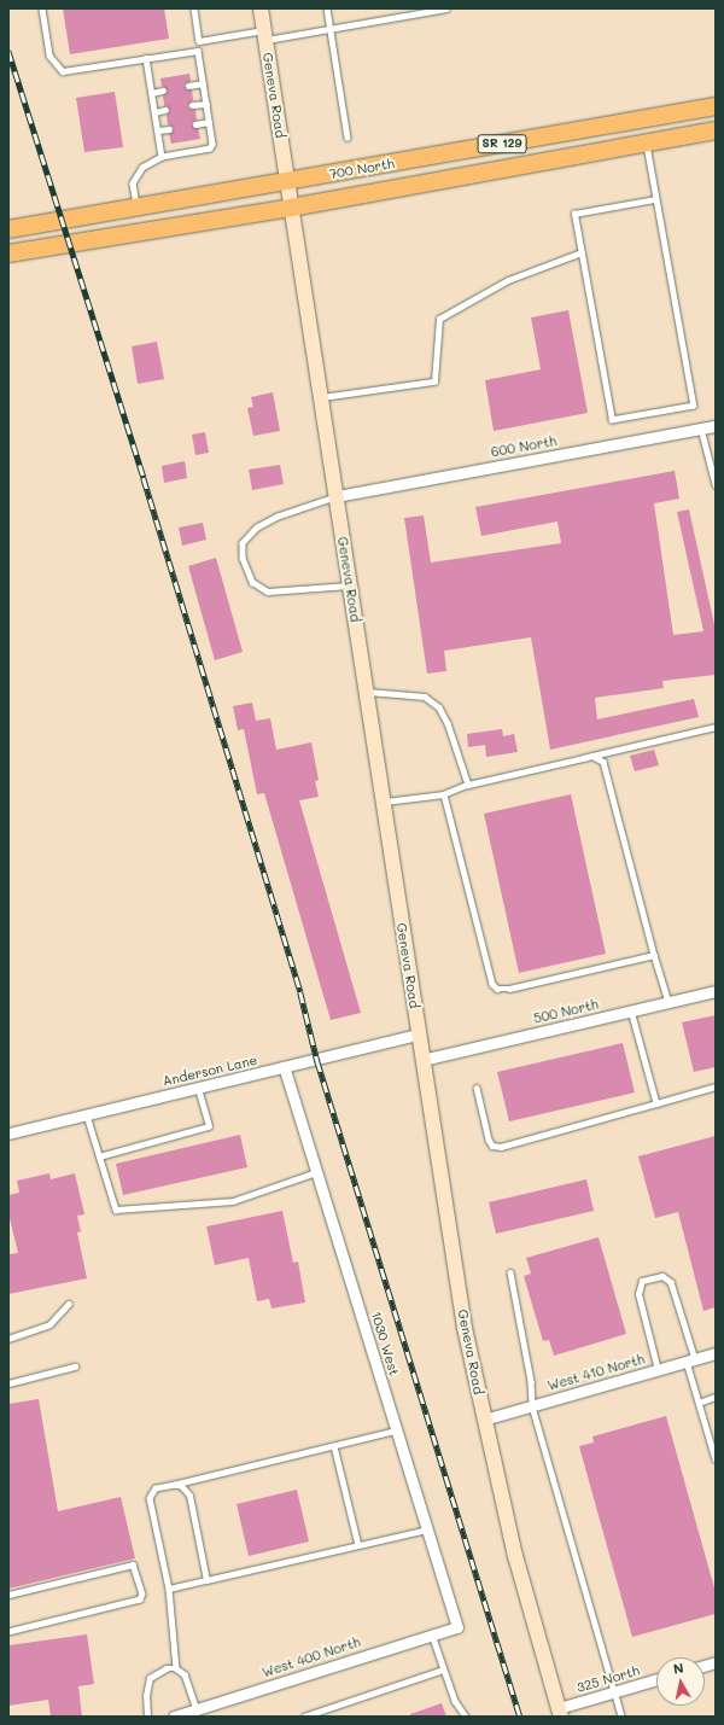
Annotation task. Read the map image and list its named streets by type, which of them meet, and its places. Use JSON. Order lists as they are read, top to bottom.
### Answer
{
  "streets": {
    "main road": ["Geneva Road", "SR 129", "700 North"],
    "street": [
      "600 North",
      "500 North",
      "Anderson Lane",
      "1030 West",
      "West 410 North",
      "West 400 North",
      "325 North"
    ]
  },
  "crossings": [
    ["Geneva Road", "700 North"],
    ["Geneva Road", "600 North"],
    ["Geneva Road", "500 North"],
    ["Geneva Road", "Anderson Lane"],
    ["Geneva Road", "West 410 North"],
    ["Geneva Road", "325 North"],
    ["Anderson Lane", "1030 West"],
    ["1030 West", "West 400 North"]
  ],
  "north": "top"
}
